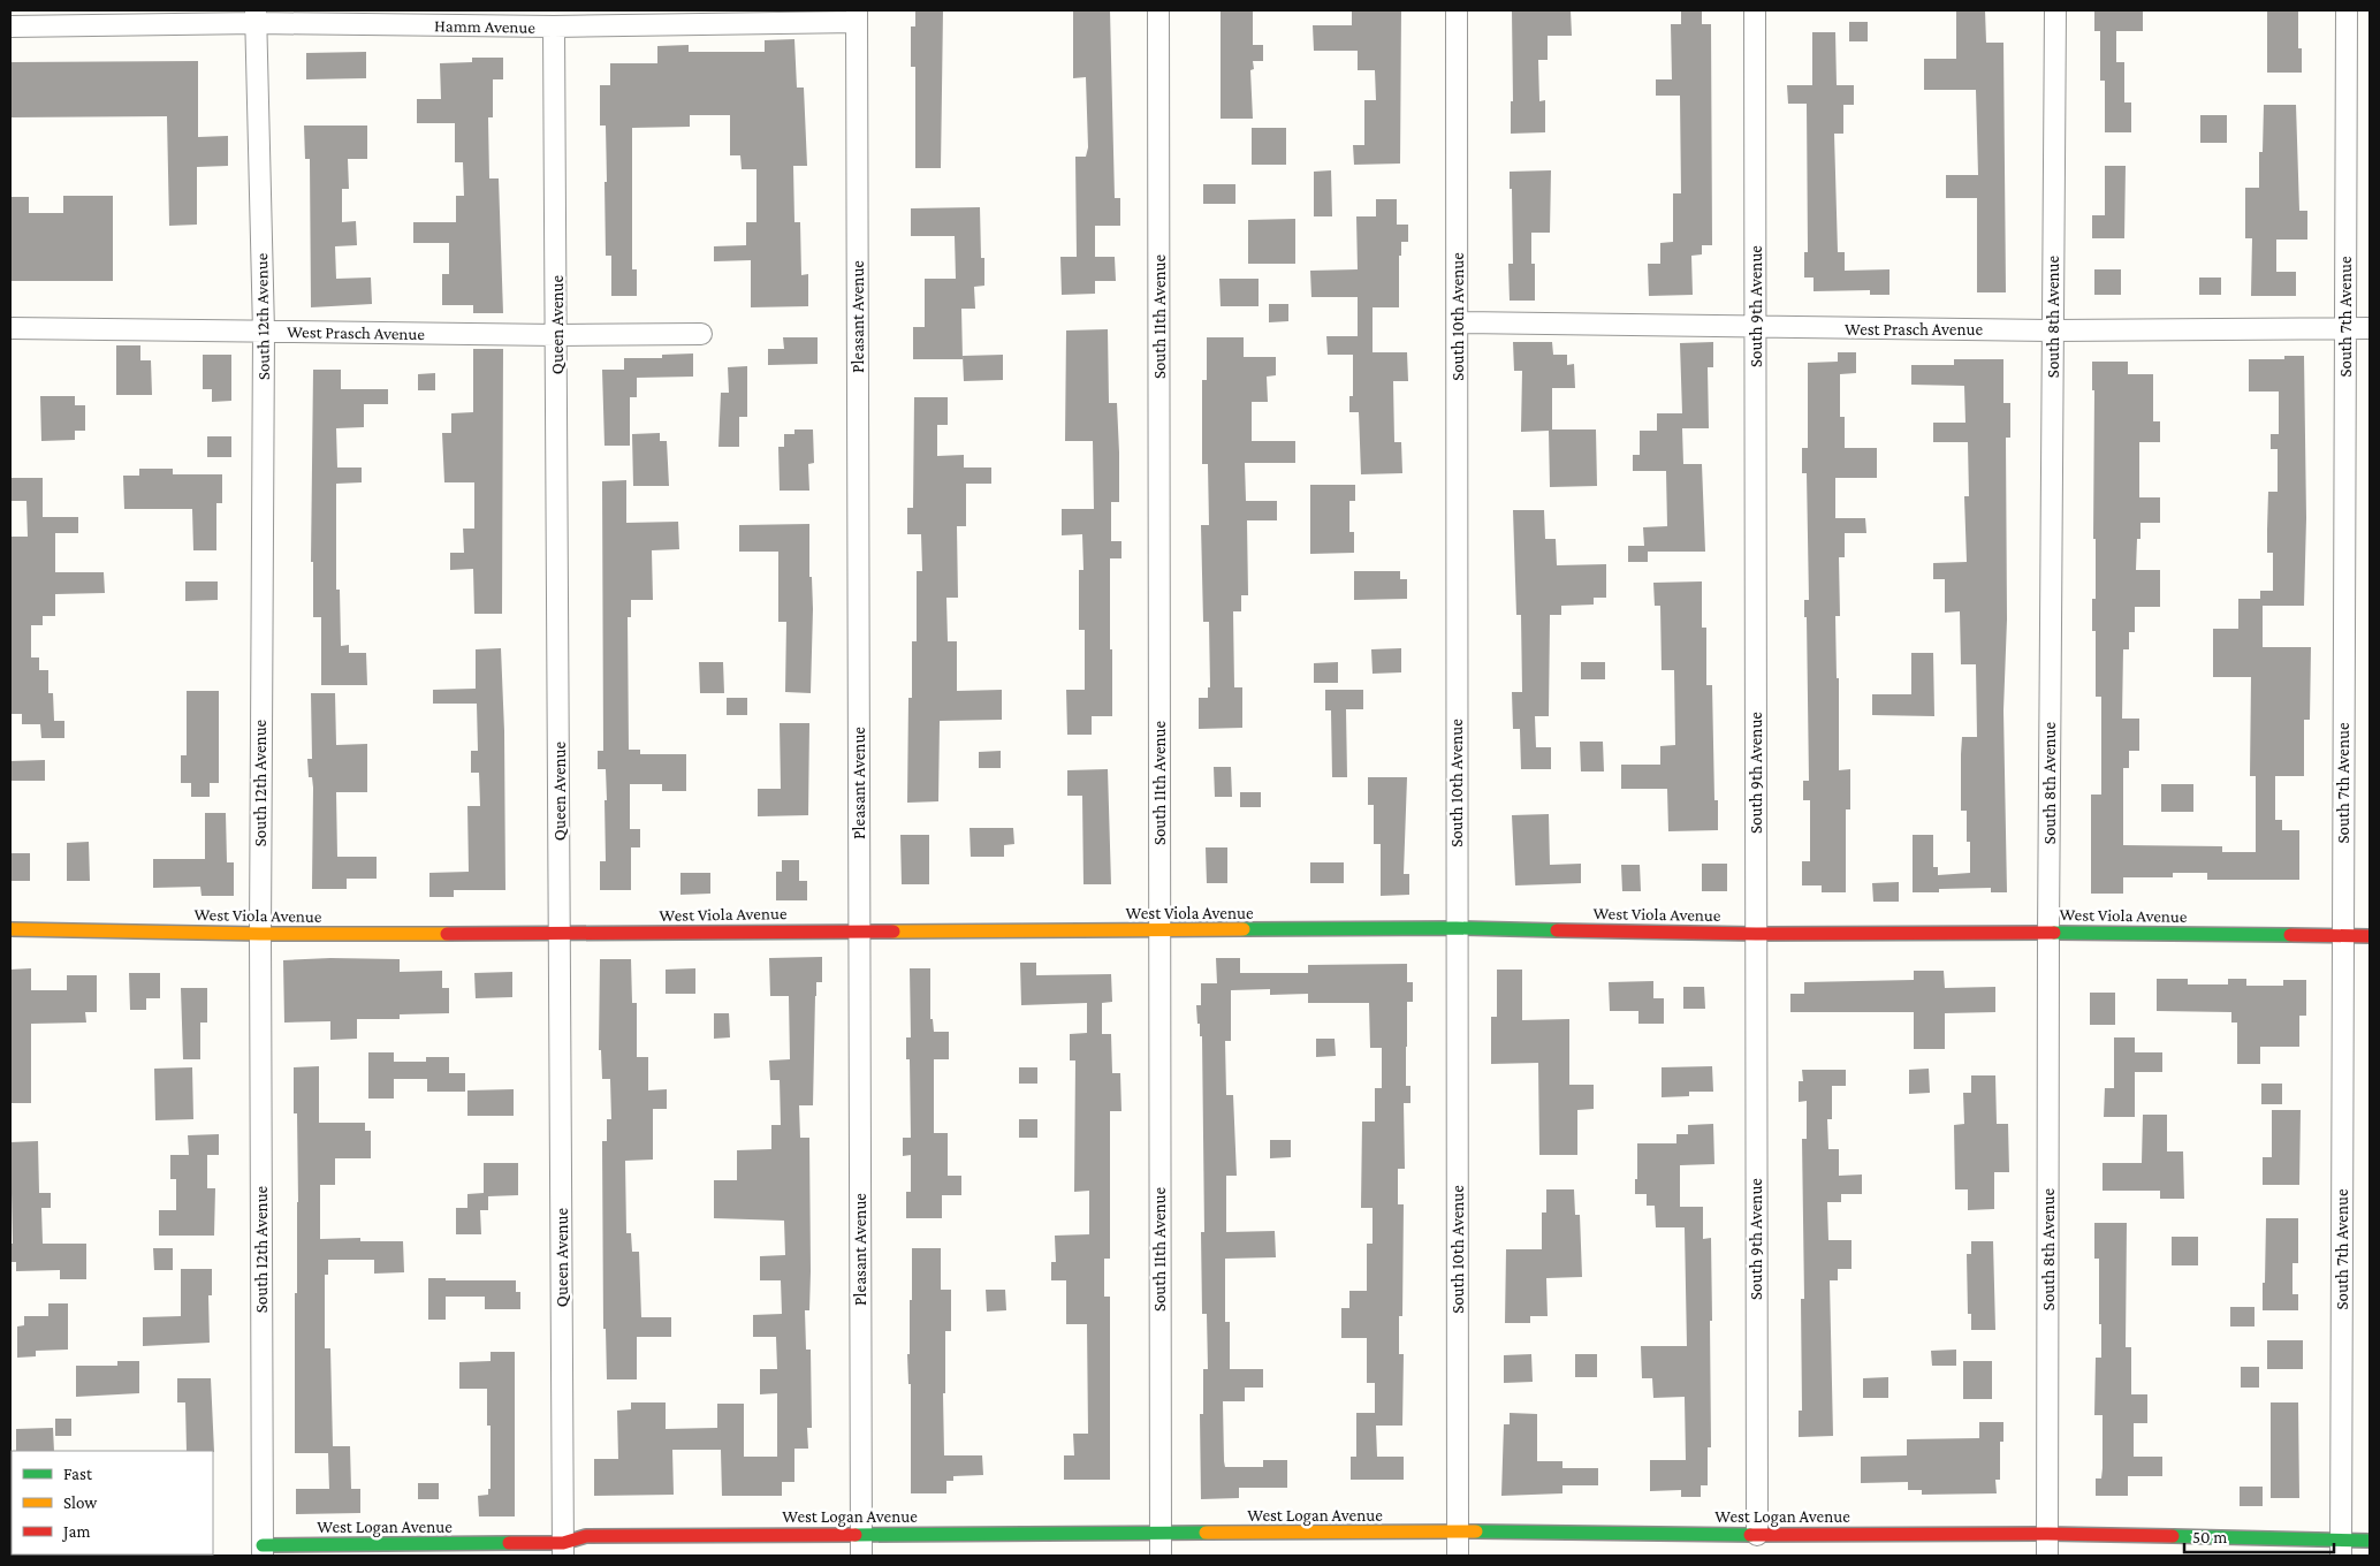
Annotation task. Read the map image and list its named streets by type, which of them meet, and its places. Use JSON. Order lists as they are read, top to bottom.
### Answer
{
  "streets": {
    "street": [
      "Hamm Avenue",
      "South 9th Avenue",
      "South 12th Avenue",
      "Pleasant Avenue",
      "South 11th Avenue",
      "South 10th Avenue",
      "South 8th Avenue",
      "South 7th Avenue",
      "Queen Avenue",
      "West Prasch Avenue",
      "West Viola Avenue",
      "West Logan Avenue"
    ]
  },
  "crossings": [
    ["Hamm Avenue", "South 12th Avenue"],
    ["Hamm Avenue", "Pleasant Avenue"],
    ["Hamm Avenue", "Queen Avenue"],
    ["South 9th Avenue", "West Prasch Avenue"],
    ["South 9th Avenue", "West Viola Avenue"],
    ["South 9th Avenue", "West Logan Avenue"],
    ["South 12th Avenue", "West Prasch Avenue"],
    ["South 12th Avenue", "West Viola Avenue"],
    ["South 12th Avenue", "West Logan Avenue"],
    ["Pleasant Avenue", "West Viola Avenue"],
    ["Pleasant Avenue", "West Logan Avenue"],
    ["South 11th Avenue", "West Viola Avenue"],
    ["South 11th Avenue", "West Logan Avenue"],
    ["South 10th Avenue", "West Prasch Avenue"],
    ["South 10th Avenue", "West Viola Avenue"],
    ["South 10th Avenue", "West Logan Avenue"],
    ["South 8th Avenue", "West Prasch Avenue"],
    ["South 8th Avenue", "West Viola Avenue"],
    ["South 8th Avenue", "West Logan Avenue"],
    ["South 7th Avenue", "West Prasch Avenue"],
    ["South 7th Avenue", "West Viola Avenue"],
    ["South 7th Avenue", "West Logan Avenue"],
    ["Queen Avenue", "West Prasch Avenue"],
    ["Queen Avenue", "West Viola Avenue"],
    ["Queen Avenue", "West Logan Avenue"]
  ],
  "legend": ["Fast", "Slow", "Jam"],
  "scale_bar": "50 m"
}
